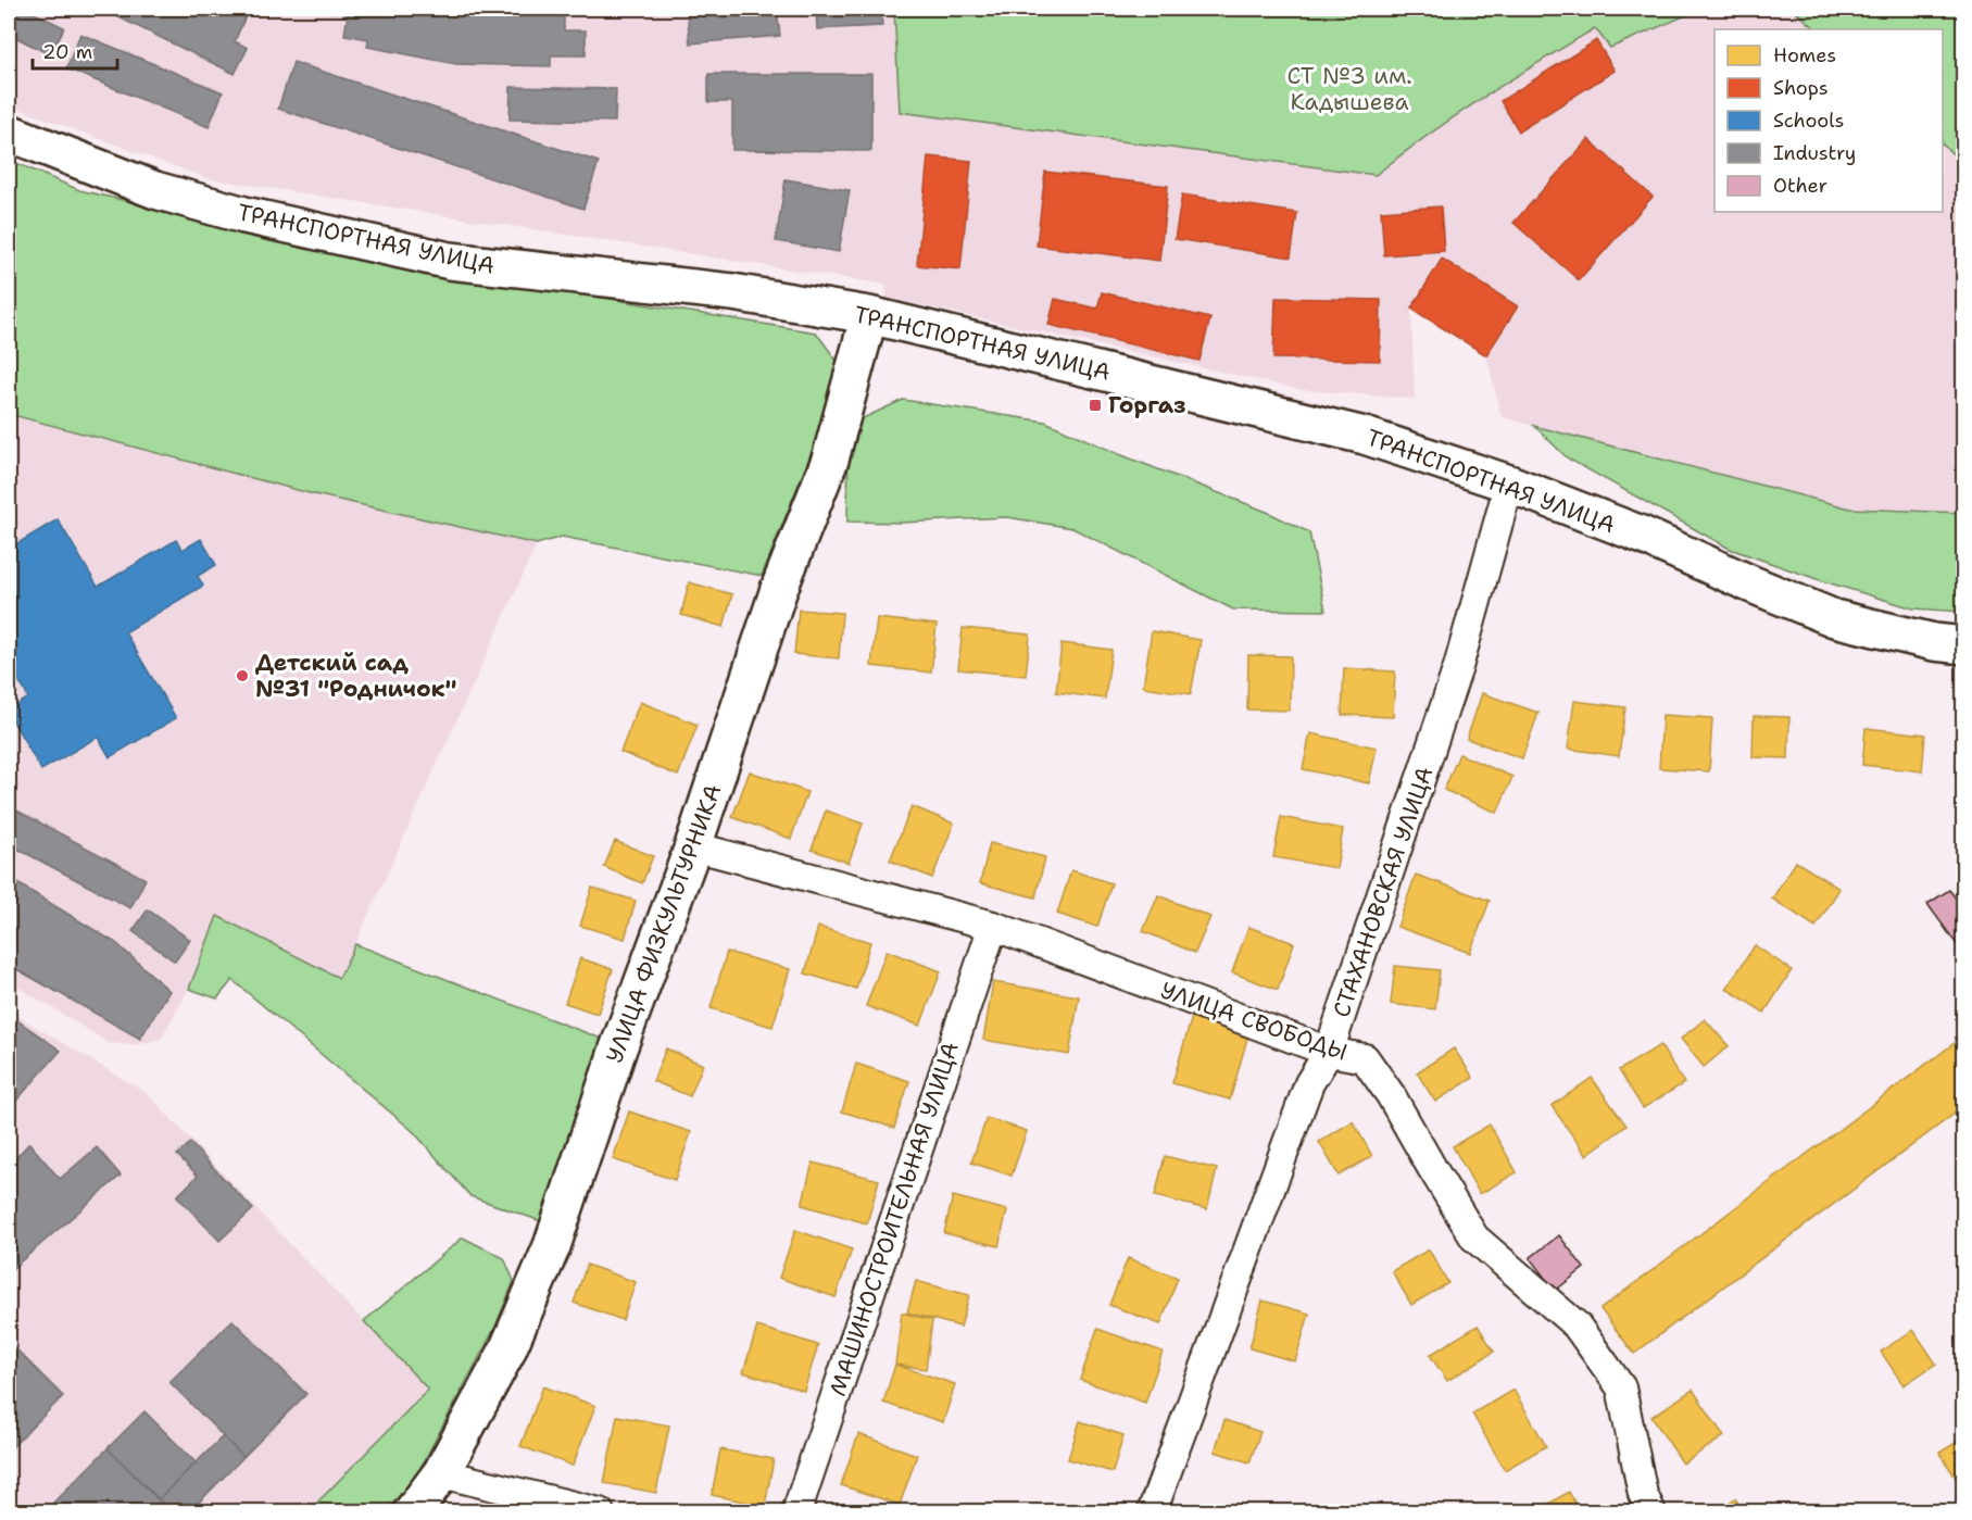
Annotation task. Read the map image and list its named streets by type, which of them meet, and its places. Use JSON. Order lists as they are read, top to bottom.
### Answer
{
  "streets": {
    "street": [
      "ТРАНСПОРТНАЯ УЛИЦА",
      "СТАХАНОВСКАЯ УЛИЦА",
      "УЛИЦА ФИЗКУЛЬТУРНИКА",
      "УЛИЦА СВОБОДЫ",
      "МАШИНОСТРОИТЕЛЬНАЯ УЛИЦА"
    ]
  },
  "crossings": [
    ["ТРАНСПОРТНАЯ УЛИЦА", "СТАХАНОВСКАЯ УЛИЦА"],
    ["ТРАНСПОРТНАЯ УЛИЦА", "УЛИЦА ФИЗКУЛЬТУРНИКА"],
    ["СТАХАНОВСКАЯ УЛИЦА", "УЛИЦА СВОБОДЫ"],
    ["УЛИЦА ФИЗКУЛЬТУРНИКА", "УЛИЦА СВОБОДЫ"],
    ["УЛИЦА СВОБОДЫ", "МАШИНОСТРОИТЕЛЬНАЯ УЛИЦА"]
  ],
  "parks": ["СТ №3 им. Кадышева"],
  "places": {
    "transit": ["Горгаз"],
    "other": ["Детский сад №31 \"Родничок\""]
  },
  "legend": [
    "Homes",
    "Shops",
    "Schools",
    "Industry",
    "Other"
  ],
  "scale_bar": "20 m"
}
